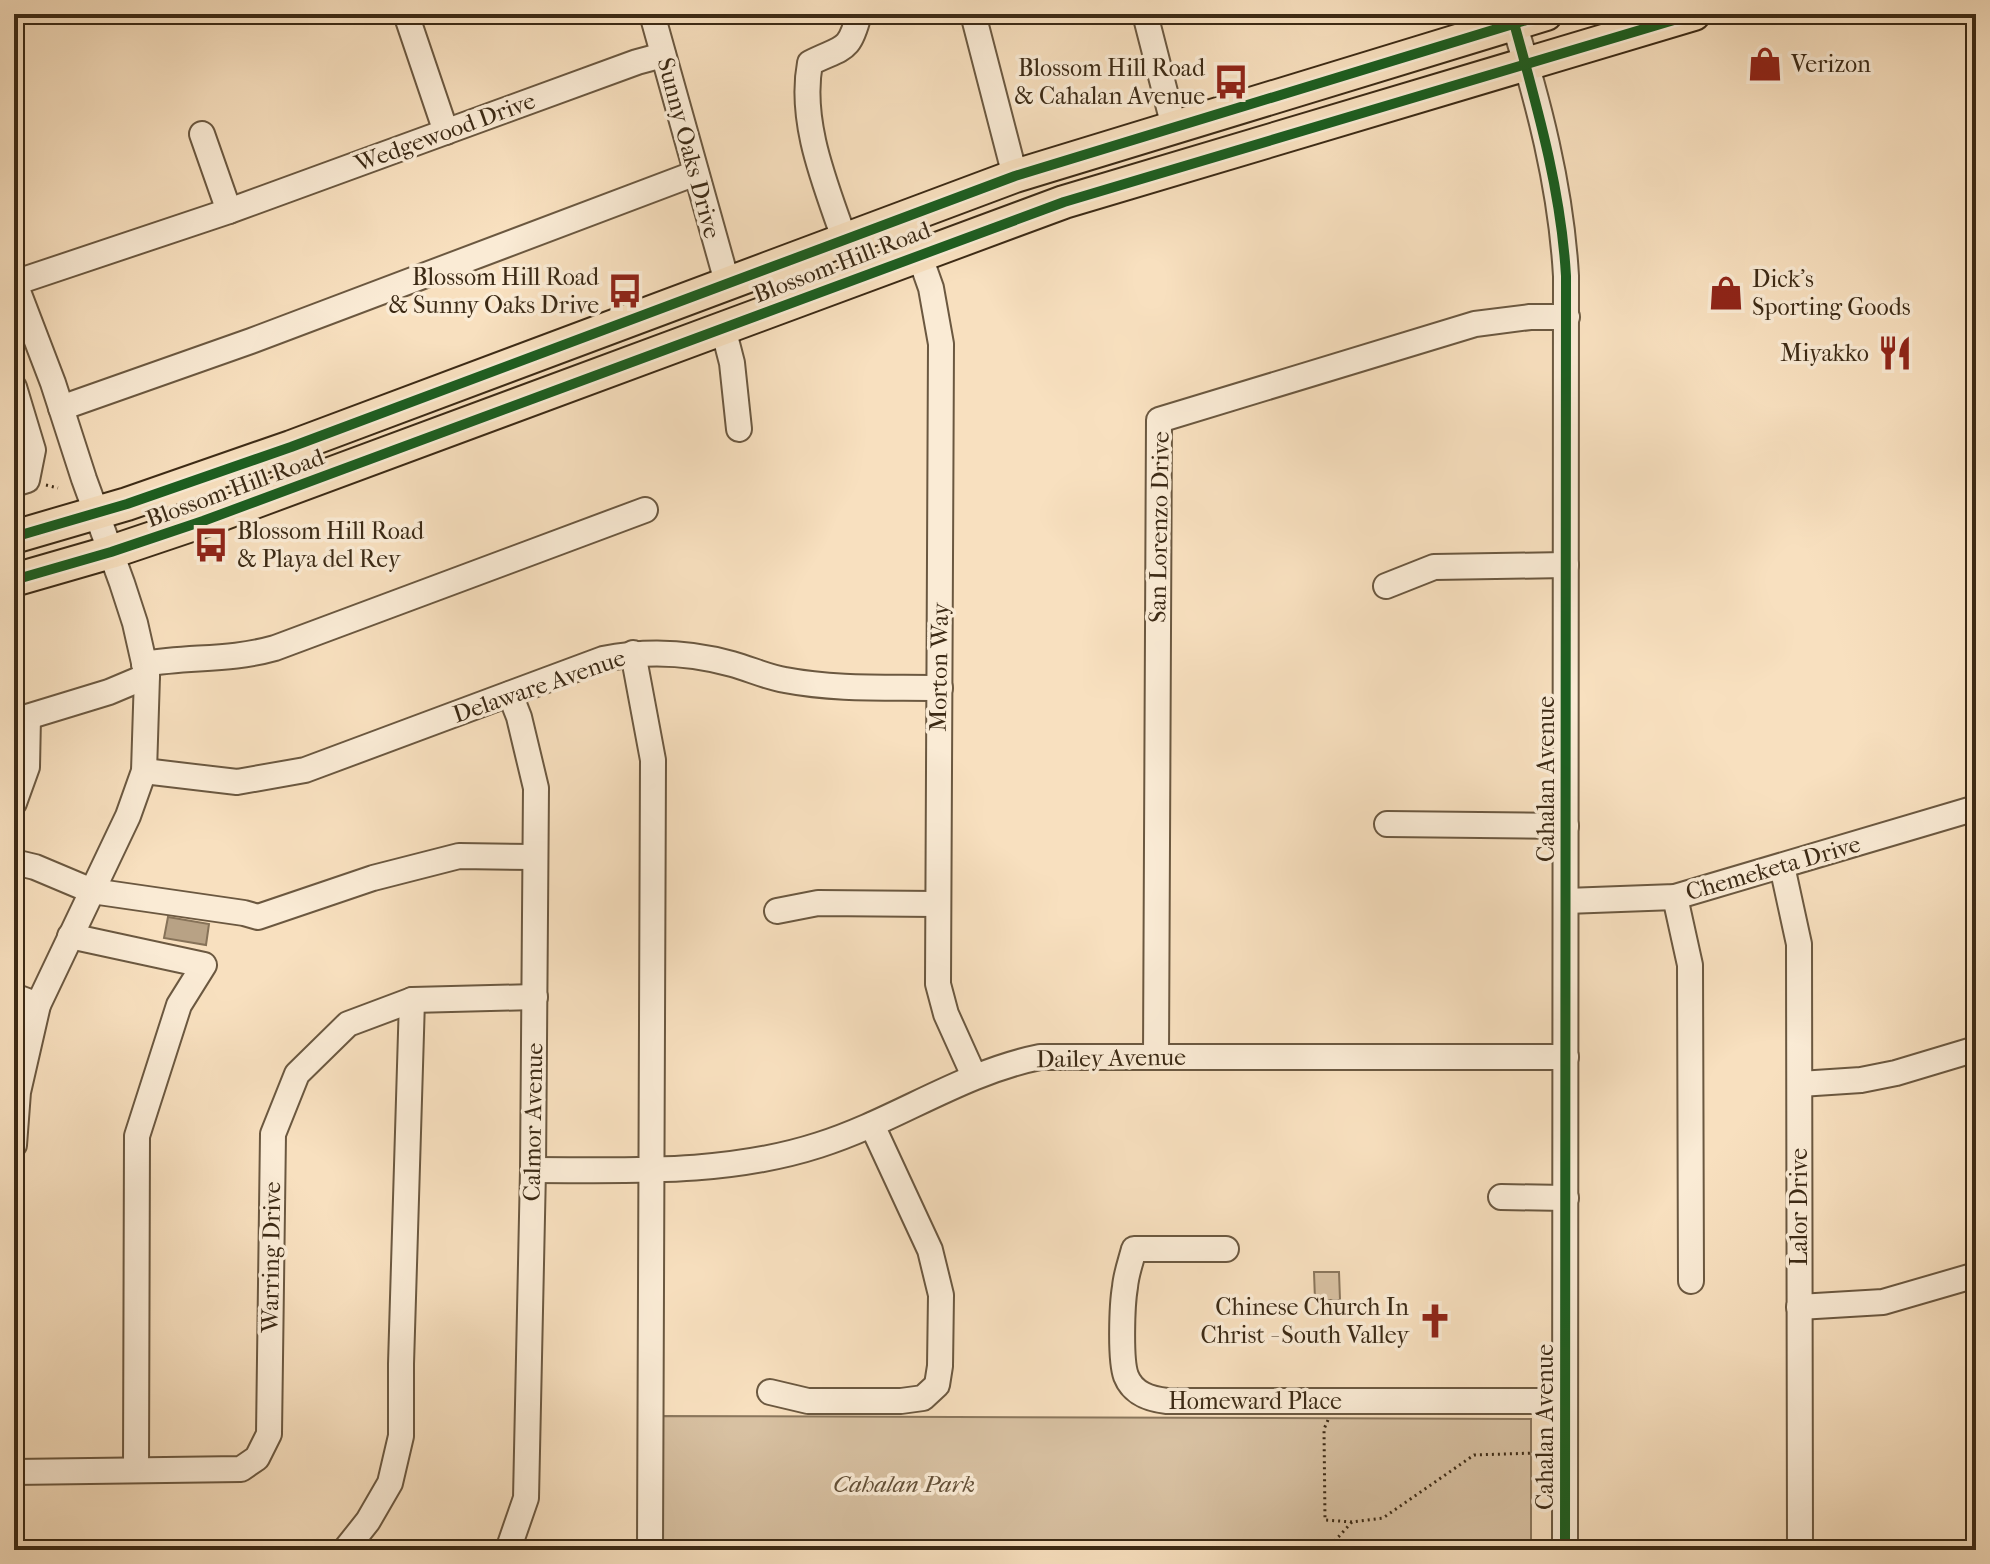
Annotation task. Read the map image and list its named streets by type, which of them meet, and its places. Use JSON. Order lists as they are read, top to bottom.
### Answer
{
  "streets": {
    "main road": ["Blossom Hill Road"],
    "street": [
      "Wedgewood Drive",
      "Sunny Oaks Drive",
      "San Lorenzo Drive",
      "Morton Way",
      "Delaware Avenue",
      "Cahalan Avenue",
      "Chemeketa Drive",
      "Dailey Avenue",
      "Calmor Avenue",
      "Lalor Drive",
      "Warring Drive",
      "Homeward Place"
    ]
  },
  "crossings": [
    ["Wedgewood Drive", "Sunny Oaks Drive"],
    ["Sunny Oaks Drive", "Blossom Hill Road"],
    ["Blossom Hill Road", "Morton Way"],
    ["Blossom Hill Road", "Cahalan Avenue"],
    ["San Lorenzo Drive", "Cahalan Avenue"],
    ["San Lorenzo Drive", "Dailey Avenue"],
    ["Morton Way", "Delaware Avenue"],
    ["Morton Way", "Dailey Avenue"],
    ["Delaware Avenue", "Calmor Avenue"],
    ["Cahalan Avenue", "Chemeketa Drive"],
    ["Cahalan Avenue", "Dailey Avenue"],
    ["Cahalan Avenue", "Homeward Place"],
    ["Chemeketa Drive", "Lalor Drive"],
    ["Dailey Avenue", "Calmor Avenue"],
    ["Calmor Avenue", "Warring Drive"]
  ],
  "parks": ["Cahalan Park"],
  "places": {
    "shop": ["Verizon", "Dick's Sporting Goods"],
    "bus stop": ["Blossom Hill Road & Cahalan Avenue", "Blossom Hill Road & Sunny Oaks Drive", "Blossom Hill Road & Playa del Rey"],
    "restaurant": ["Miyakko"],
    "church": ["Chinese Church In Christ - South Valley"]
  }
}
